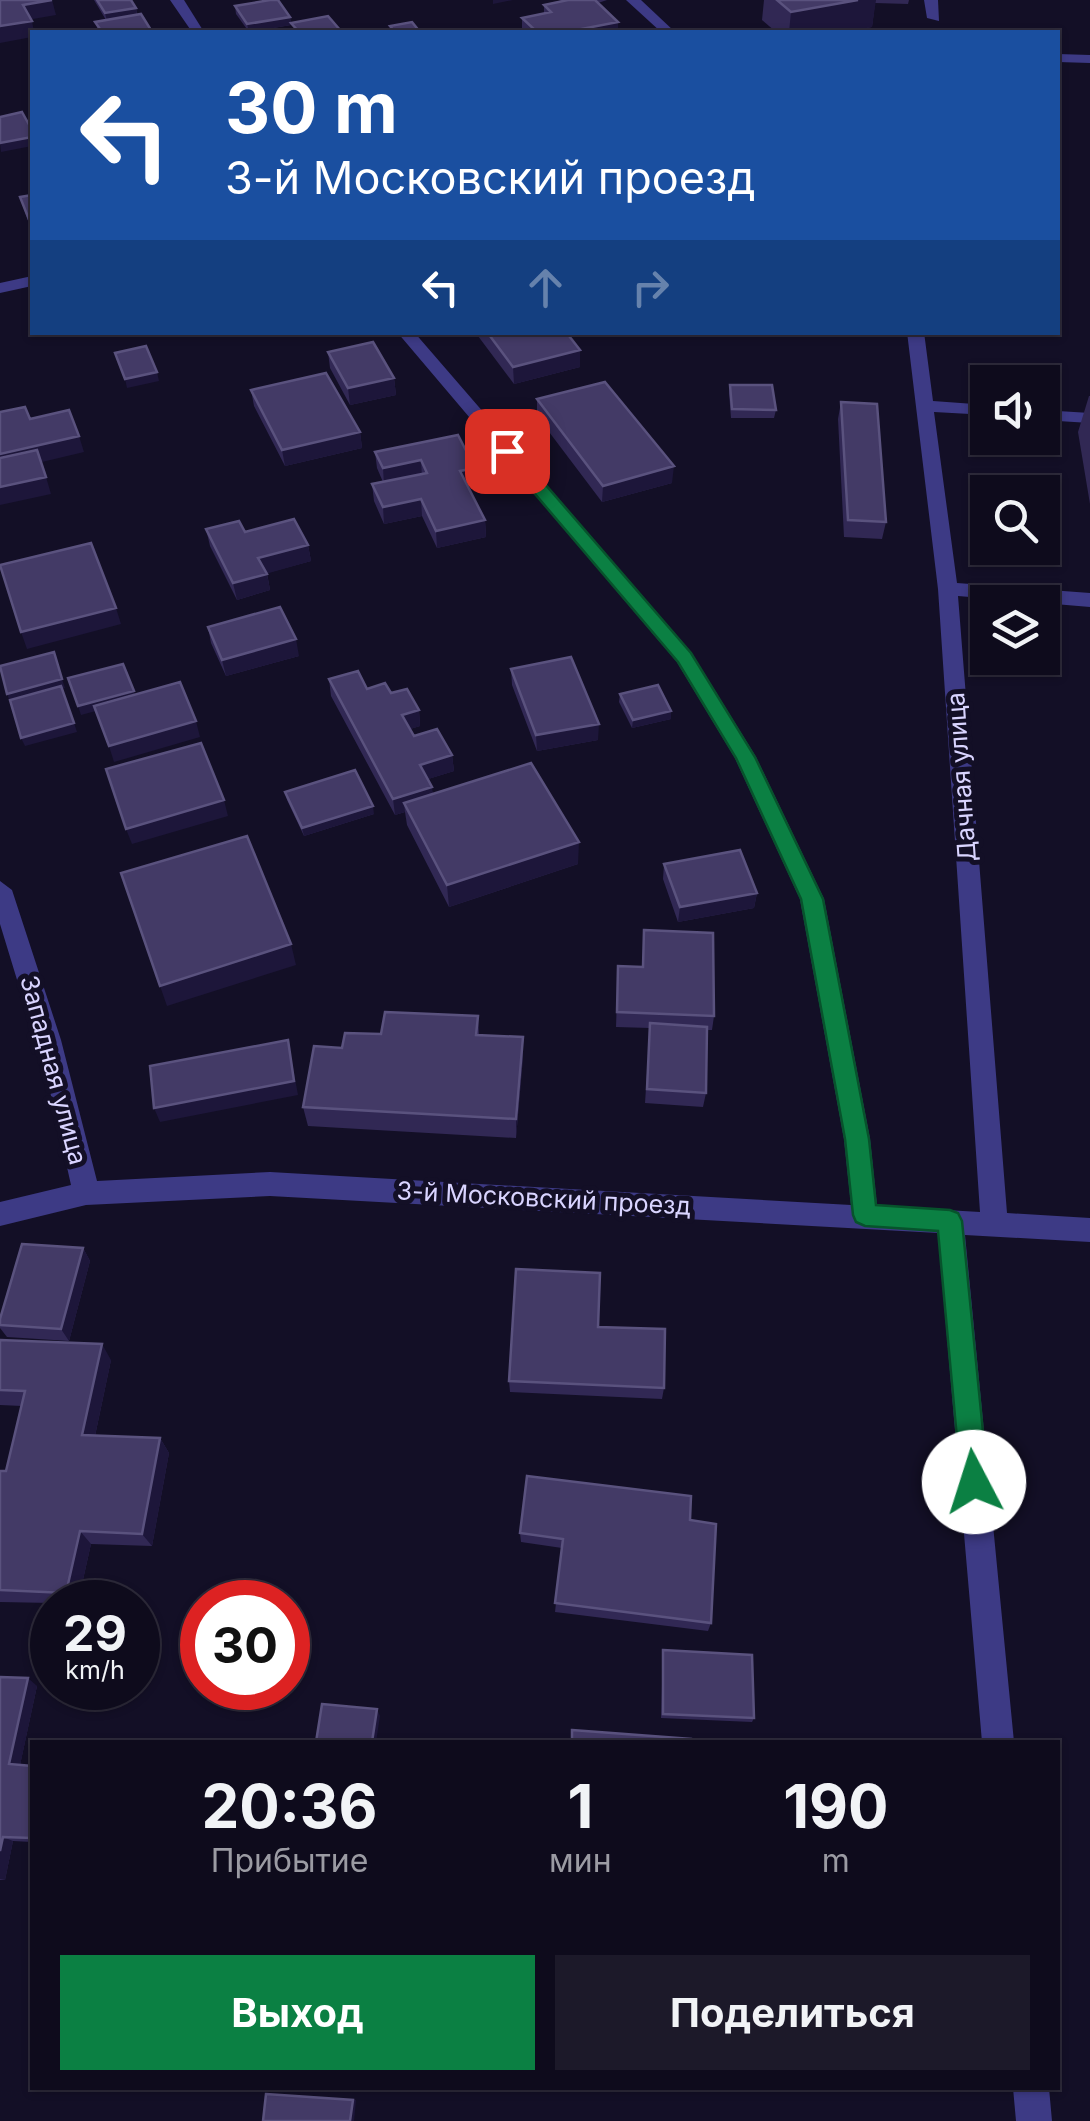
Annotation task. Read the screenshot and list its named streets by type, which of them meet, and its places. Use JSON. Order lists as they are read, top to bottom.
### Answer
{
  "streets": {
    "street": ["Дачная улица", "Западная улица", "3-й Московский проезд"]
  },
  "crossings": [
    ["Дачная улица", "3-й Московский проезд"],
    ["Западная улица", "3-й Московский проезд"]
  ],
  "page": {
    "turn": ["30 m", "3-й Московский проезд"],
    "speed": "29 km/h",
    "limit": "30",
    "eta": [
      "20:36",
      "Прибытие",
      "1",
      "мин",
      "190",
      "m"
    ],
    "buttons": ["Выход", "Поделиться"]
  }
}
